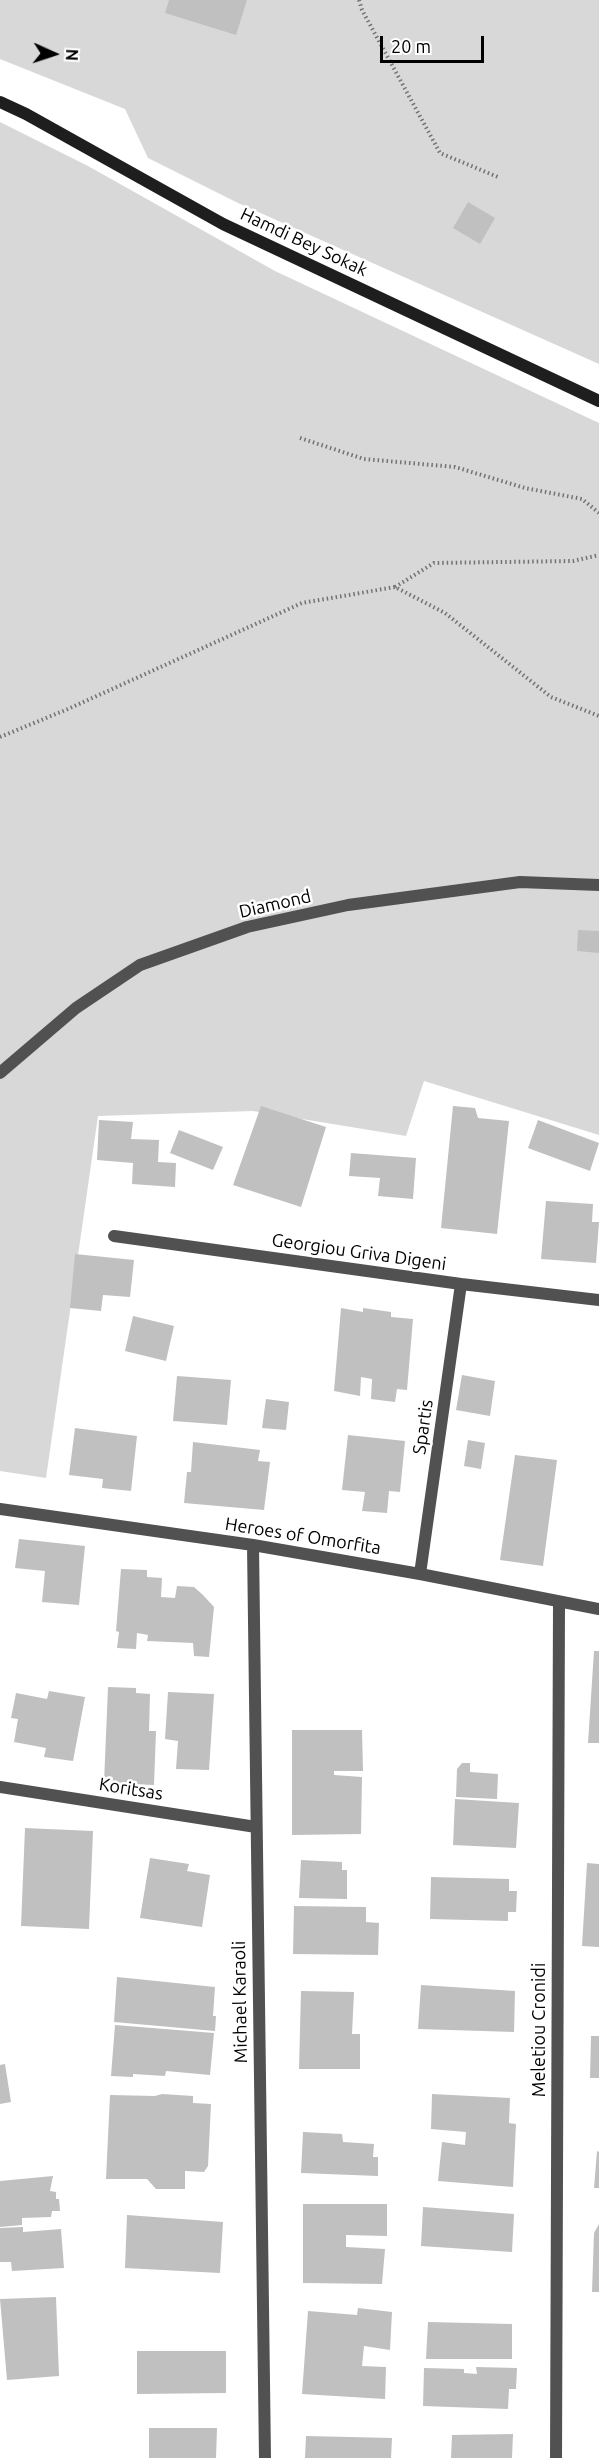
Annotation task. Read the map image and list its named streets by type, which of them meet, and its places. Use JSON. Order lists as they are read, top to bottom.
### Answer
{
  "streets": {
    "street": [
      "Hamdi Bey Sokak",
      "Diamond",
      "Georgiou Griva Digeni",
      "Spartis",
      "Heroes of Omorfita",
      "Koritsas",
      "Michael Karaoli",
      "Meletiou Cronidi"
    ]
  },
  "crossings": [
    ["Georgiou Griva Digeni", "Spartis"],
    ["Spartis", "Heroes of Omorfita"],
    ["Heroes of Omorfita", "Michael Karaoli"],
    ["Heroes of Omorfita", "Meletiou Cronidi"],
    ["Koritsas", "Michael Karaoli"]
  ],
  "scale_bar": "20 m",
  "north": "right"
}
